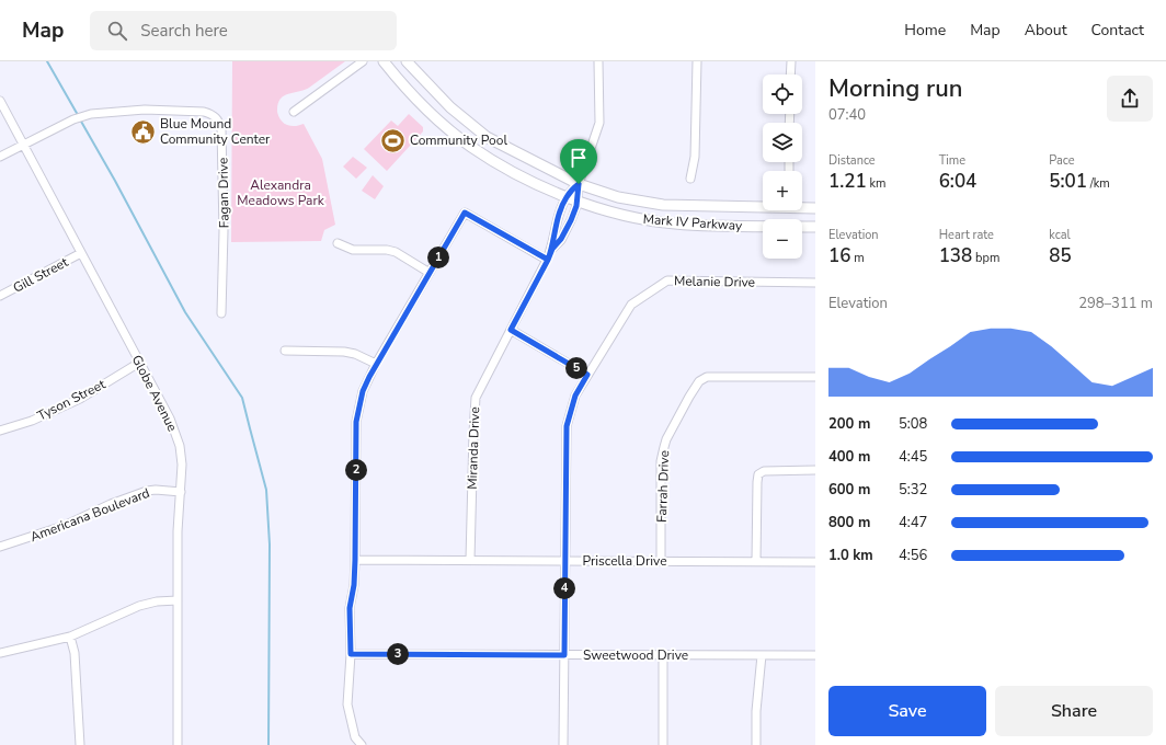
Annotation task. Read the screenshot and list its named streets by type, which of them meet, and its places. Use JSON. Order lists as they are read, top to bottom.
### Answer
{
  "streets": {
    "main road": ["Mark IV Parkway"],
    "street": [
      "Fagan Drive",
      "Gill Street",
      "Melanie Drive",
      "Globe Avenue",
      "Tyson Street",
      "Miranda Drive",
      "Farrah Drive",
      "Americana Boulevard",
      "Priscella Drive",
      "Sweetwood Drive"
    ]
  },
  "crossings": [
    ["Fagan Drive", "Globe Avenue"],
    ["Mark IV Parkway", "Miranda Drive"],
    ["Gill Street", "Globe Avenue"],
    ["Melanie Drive", "Priscella Drive"],
    ["Melanie Drive", "Sweetwood Drive"],
    ["Globe Avenue", "Tyson Street"],
    ["Globe Avenue", "Americana Boulevard"],
    ["Miranda Drive", "Priscella Drive"],
    ["Farrah Drive", "Priscella Drive"]
  ],
  "parks": ["Alexandra Meadows Park"],
  "places": {
    "public building": ["Blue Mound Community Center"],
    "sports": ["Community Pool"]
  },
  "page": {
    "header": "Map",
    "search": "Search here",
    "nav": [
      "Home",
      "Map",
      "About",
      "Contact"
    ],
    "heading": ["Morning run", "07:40"],
    "map_buttons": ["+", "−"],
    "stats": [
      ["Distance", "1.21 km"],
      ["Time", "6:04"],
      ["Pace", "5:01 /km"],
      ["Elevation", "16 m"],
      ["Heart rate", "138 bpm"],
      ["kcal", "85"]
    ],
    "pins": [
      "1",
      "5",
      "2",
      "4",
      "3"
    ],
    "chart": ["Elevation", "298–311 m"],
    "list": [
      {
        "name": "200 m",
        "note": "5:08"
      },
      {
        "name": "400 m",
        "note": "4:45"
      },
      {
        "name": "600 m",
        "note": "5:32"
      },
      {
        "name": "800 m",
        "note": "4:47"
      },
      {
        "name": "1.0 km",
        "note": "4:56"
      }
    ],
    "buttons": ["Save", "Share"]
  }
}
